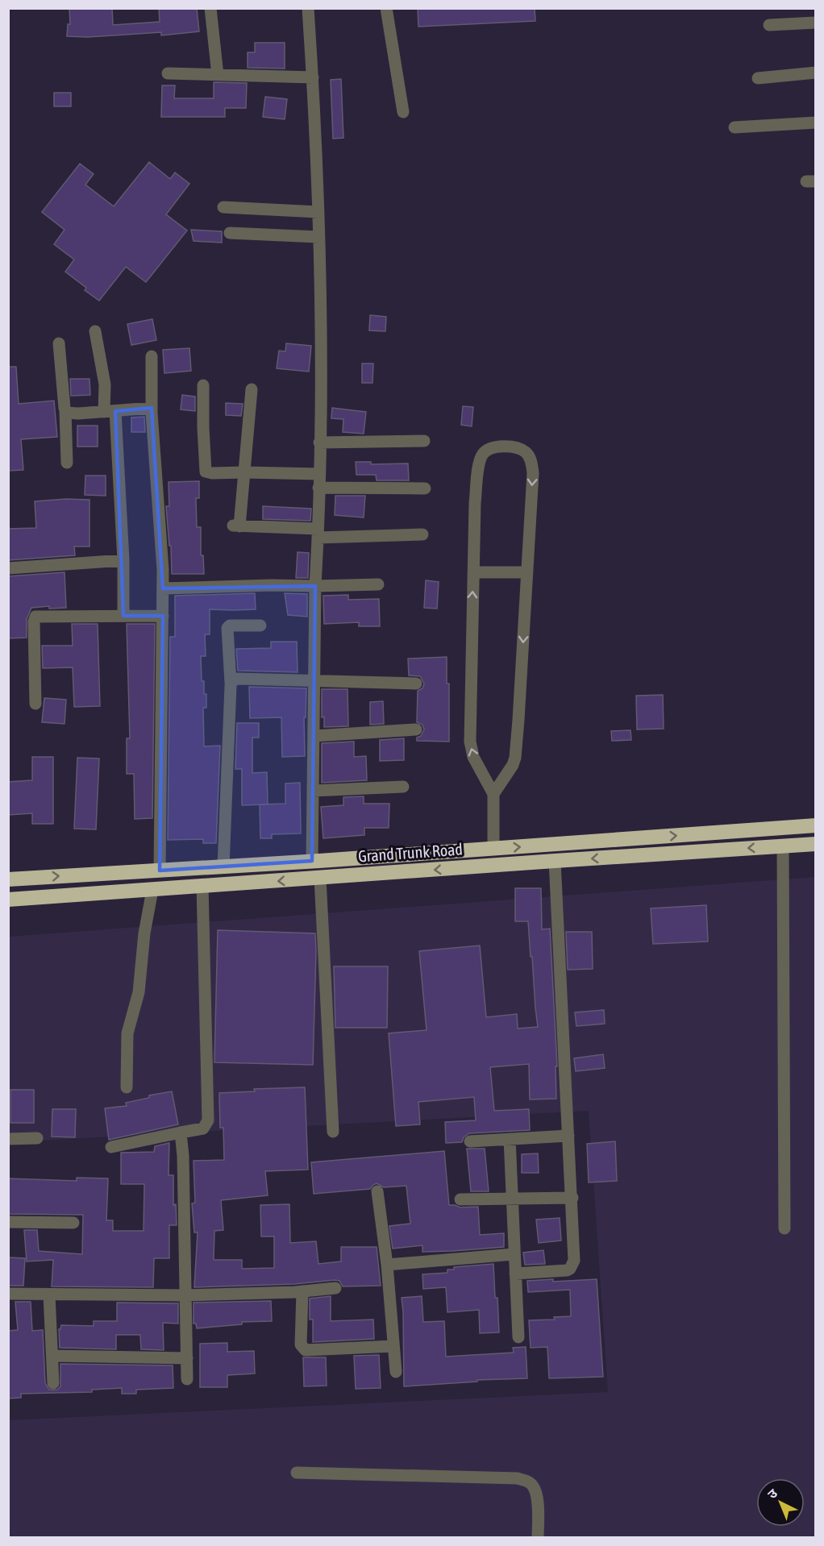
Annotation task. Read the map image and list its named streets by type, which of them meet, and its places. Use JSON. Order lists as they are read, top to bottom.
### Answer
{
  "streets": {
    "highway": ["Grand Trunk Road"]
  },
  "north": "top left"
}
